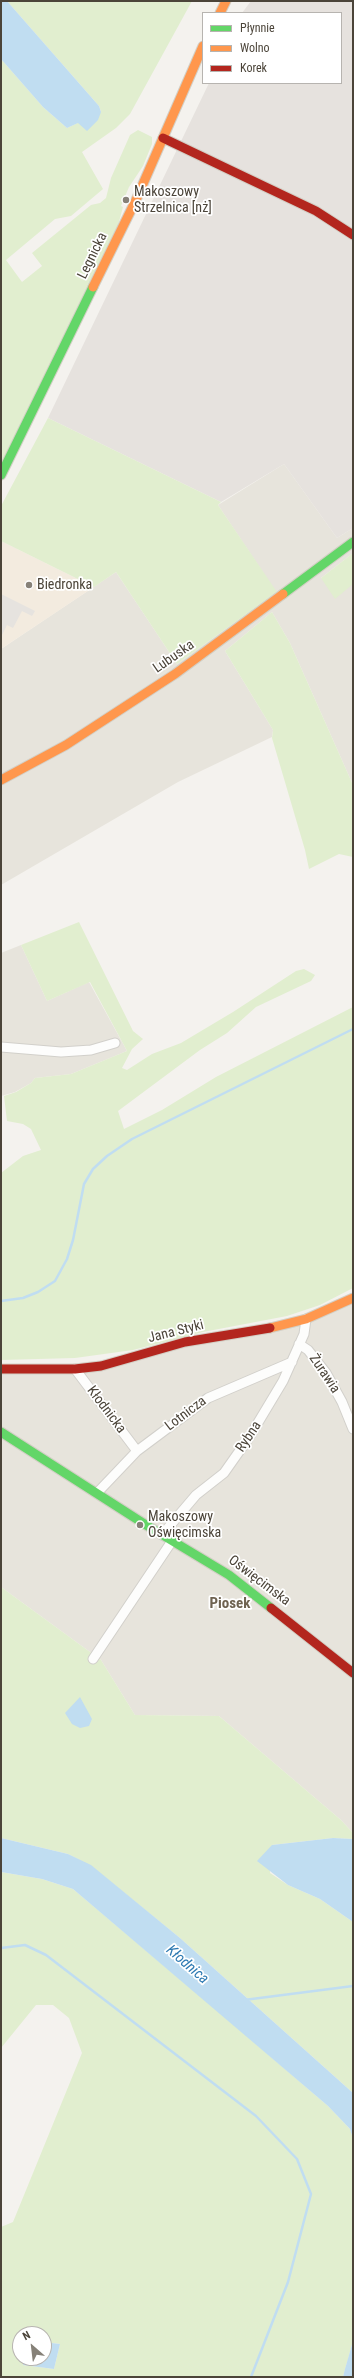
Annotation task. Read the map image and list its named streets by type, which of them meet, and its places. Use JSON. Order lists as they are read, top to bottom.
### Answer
{
  "streets": {
    "street": [
      "Legnicka",
      "Lubuska",
      "Jana Styki",
      "Żurawia",
      "Kłodnicka",
      "Lotnicza",
      "Rybna",
      "Oświęcimska"
    ]
  },
  "crossings": [
    ["Jana Styki", "Kłodnicka"],
    ["Jana Styki", "Rybna"],
    ["Żurawia", "Rybna"],
    ["Kłodnicka", "Lotnicza"],
    ["Lotnicza", "Rybna"],
    ["Lotnicza", "Oświęcimska"],
    ["Rybna", "Oświęcimska"]
  ],
  "districts": ["Piosek"],
  "water": ["Kłodnica"],
  "places": ["Makoszowy Strzelnica [nż]", "Biedronka", "Makoszowy Oświęcimska"],
  "legend": ["Płynnie", "Wolno", "Korek"],
  "north": "top left"
}
